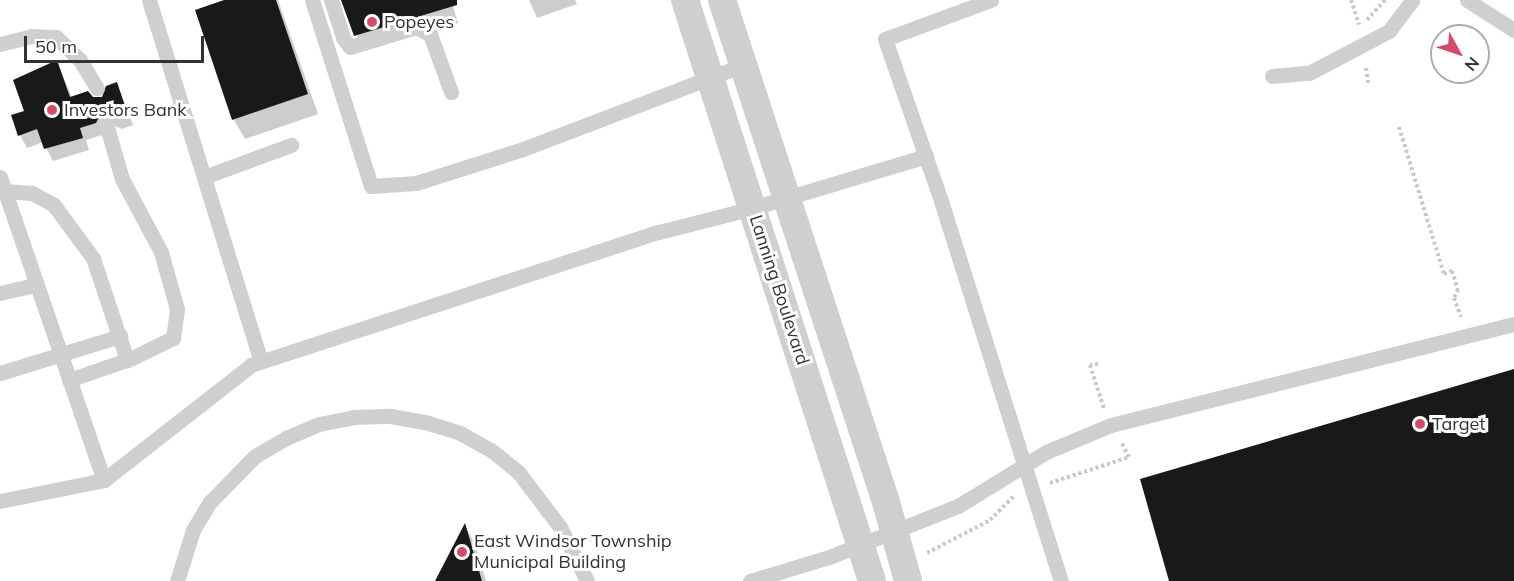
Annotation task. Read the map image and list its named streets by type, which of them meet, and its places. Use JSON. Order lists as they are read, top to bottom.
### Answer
{
  "streets": {
    "street": ["Lanning Boulevard"]
  },
  "places": [
    "Popeyes",
    "Investors Bank",
    "Target",
    "East Windsor Township Municipal Building"
  ],
  "scale_bar": "50 m",
  "north": "bottom right"
}
